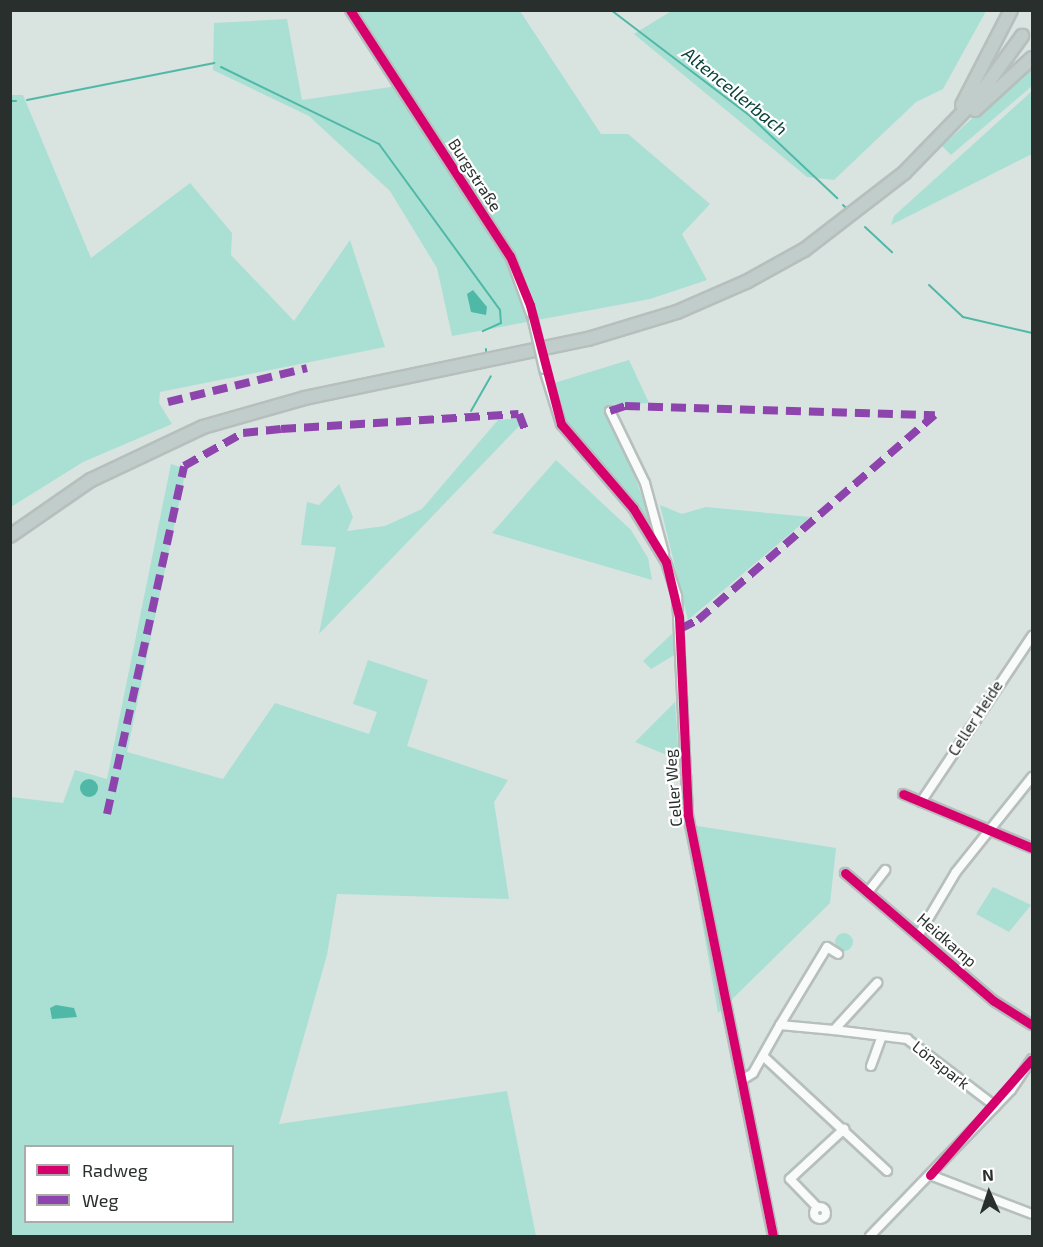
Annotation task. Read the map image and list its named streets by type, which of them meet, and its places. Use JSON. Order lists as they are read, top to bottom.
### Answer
{
  "streets": {
    "street": [
      "Burgstraße",
      "Celler Heide",
      "Celler Weg",
      "Heidkamp",
      "Lönspark"
    ]
  },
  "crossings": [
    ["Burgstraße", "Celler Weg"]
  ],
  "water": ["Altencellerbach"],
  "legend": ["Radweg", "Weg"],
  "north": "top"
}
